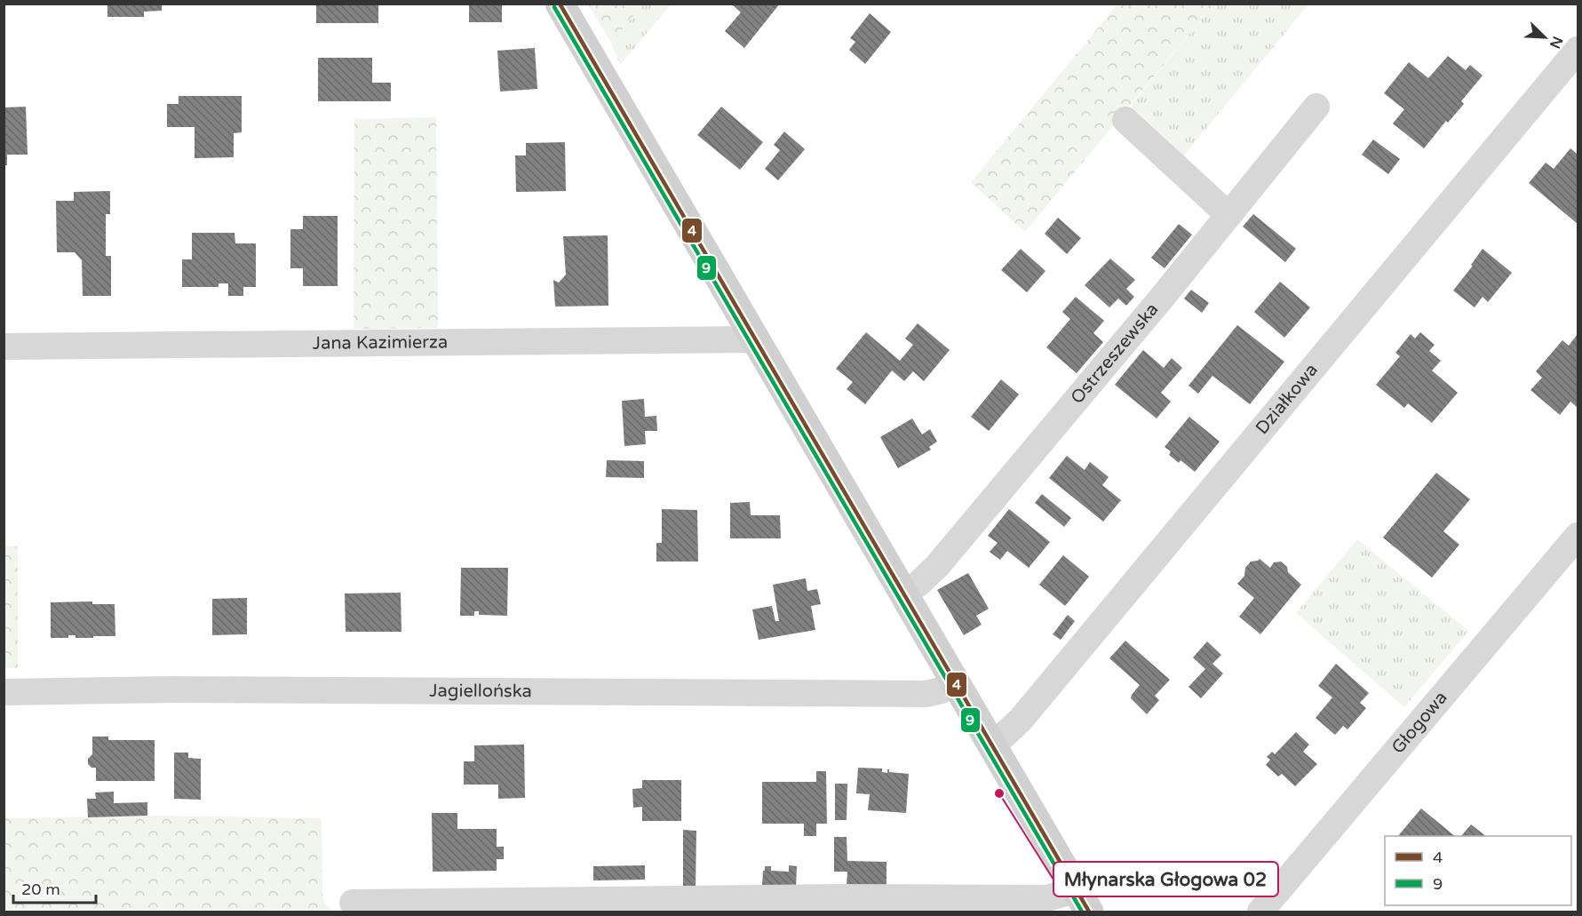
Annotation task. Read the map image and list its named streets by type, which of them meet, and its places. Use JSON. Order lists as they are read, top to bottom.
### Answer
{
  "streets": {
    "street": [
      "Jana Kazimierza",
      "Ostrzeszewska",
      "Działkowa",
      "Jagiellońska",
      "Głogowa"
    ]
  },
  "places": ["Młynarska Głogowa 02"],
  "lines": ["transit line 4", "transit line 9"],
  "legend": ["4", "9"],
  "scale_bar": "20 m",
  "north": "bottom right"
}
